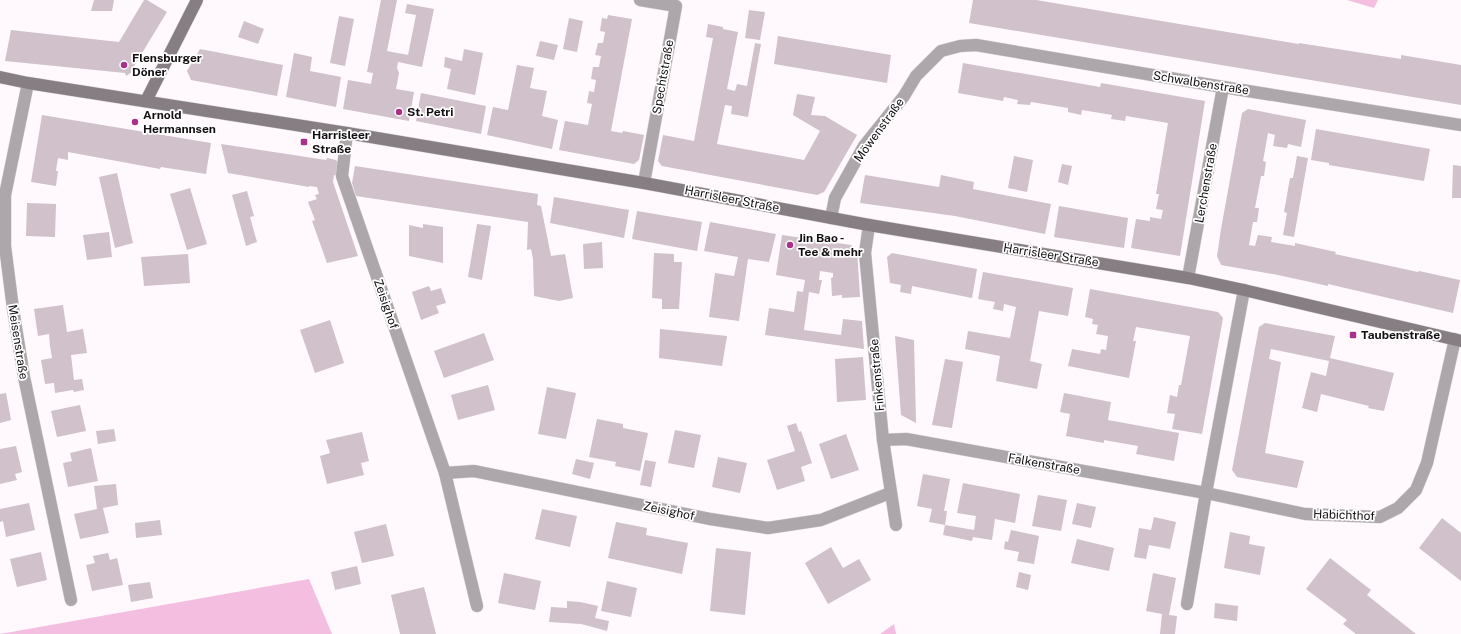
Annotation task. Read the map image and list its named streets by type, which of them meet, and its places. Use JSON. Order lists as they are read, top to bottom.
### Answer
{
  "streets": {
    "main road": ["Harrisleer Straße"],
    "street": [
      "Spechtstraße",
      "Schwalbenstraße",
      "Möwenstraße",
      "Lerchenstraße",
      "Zeisighof",
      "Meisenstraße",
      "Finkenstraße",
      "Falkenstraße",
      "Habichthof"
    ]
  },
  "crossings": [
    ["Spechtstraße", "Harrisleer Straße"],
    ["Schwalbenstraße", "Möwenstraße"],
    ["Schwalbenstraße", "Lerchenstraße"],
    ["Möwenstraße", "Harrisleer Straße"],
    ["Lerchenstraße", "Harrisleer Straße"],
    ["Harrisleer Straße", "Zeisighof"],
    ["Harrisleer Straße", "Meisenstraße"],
    ["Harrisleer Straße", "Finkenstraße"],
    ["Harrisleer Straße", "Habichthof"],
    ["Zeisighof", "Finkenstraße"],
    ["Finkenstraße", "Falkenstraße"],
    ["Falkenstraße", "Habichthof"]
  ],
  "places": {
    "other": [
      "Flensburger Döner",
      "St. Petri",
      "Arnold Hermannsen",
      "Jin Bao - Tee & mehr"
    ],
    "transit": ["Harrisleer Straße", "Taubenstraße"]
  }
}
